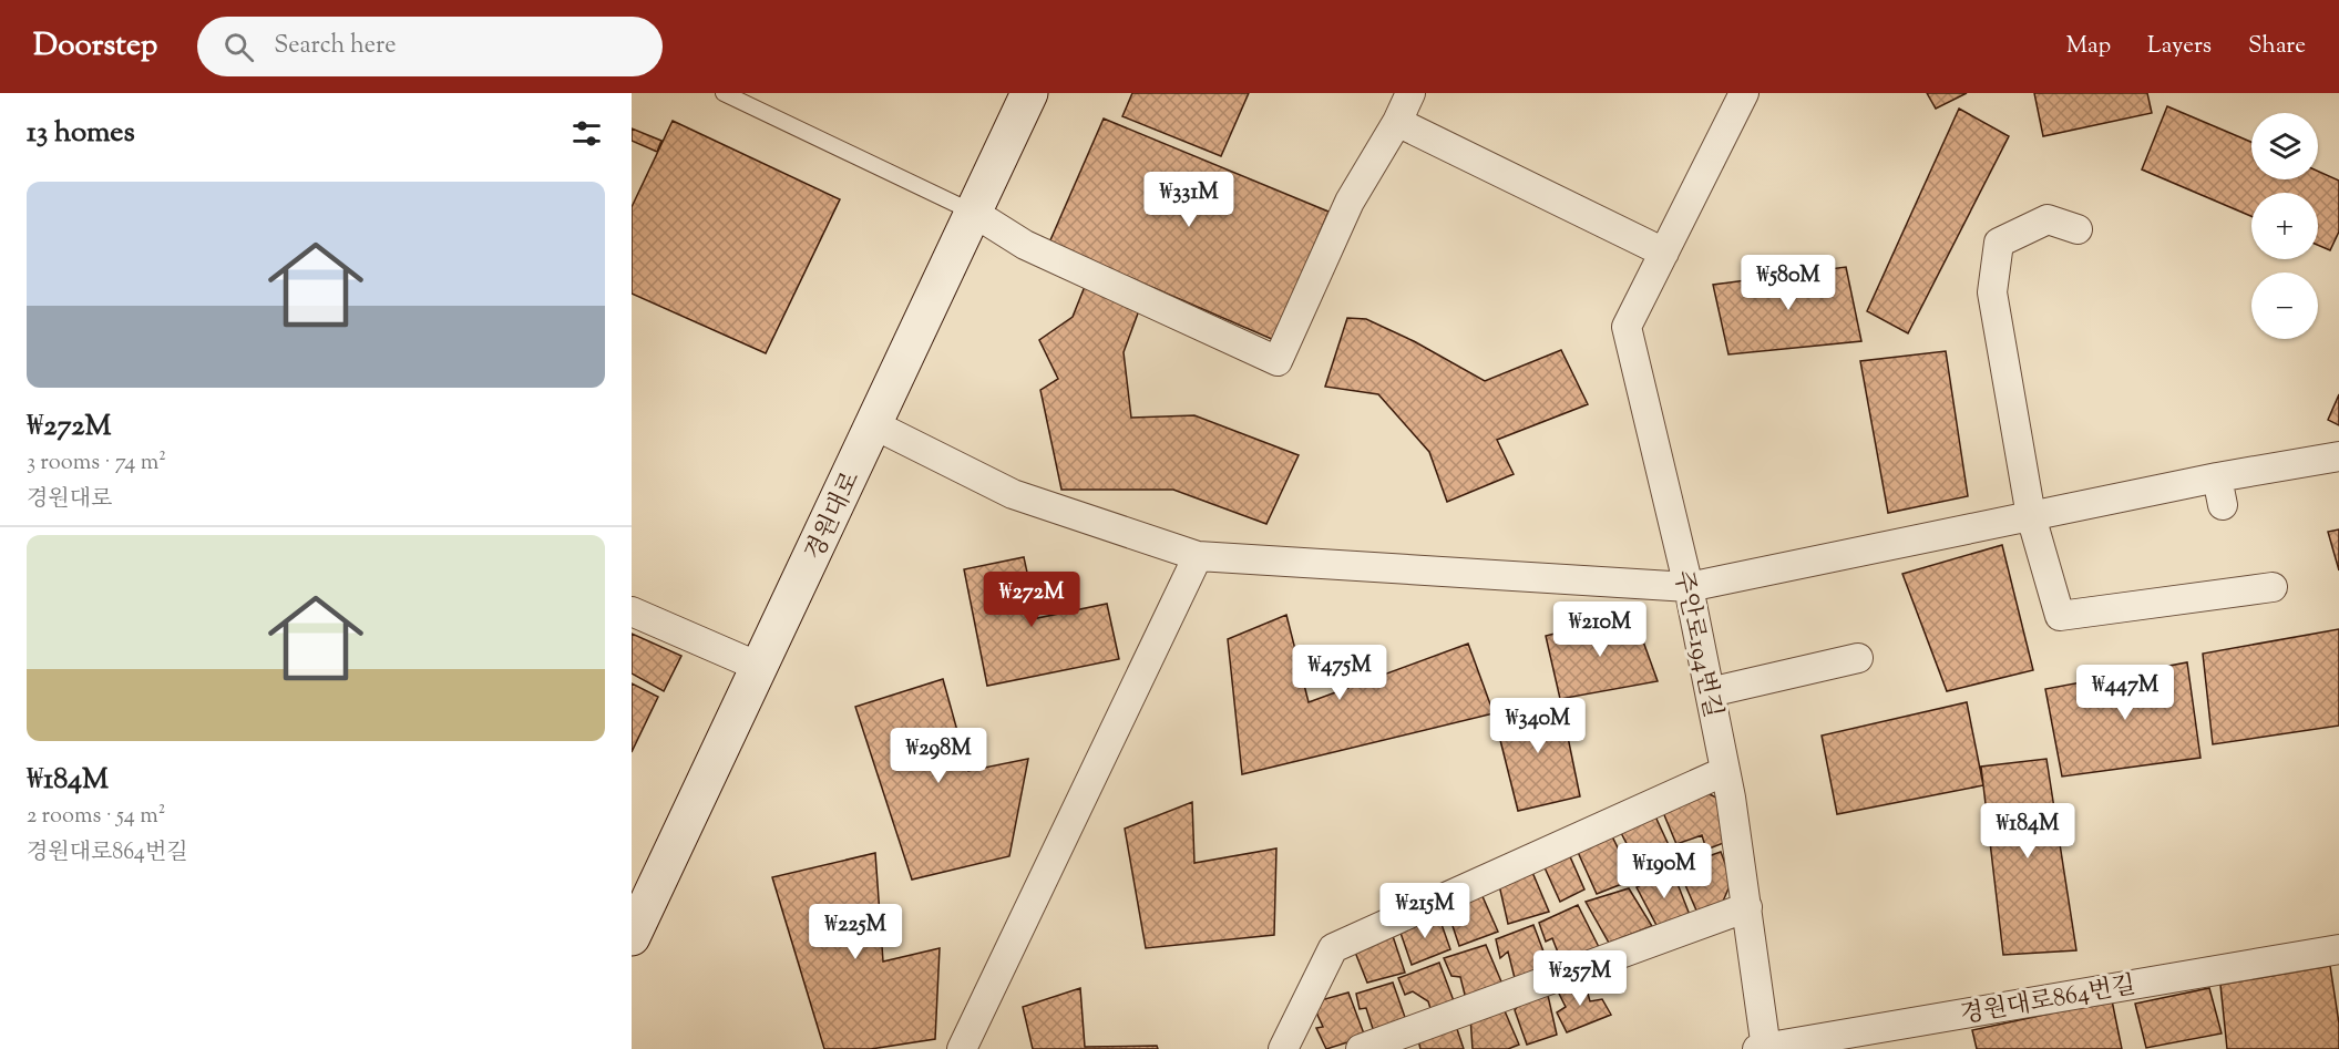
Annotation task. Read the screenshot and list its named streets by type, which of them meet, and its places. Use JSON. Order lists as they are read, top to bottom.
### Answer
{
  "streets": {
    "main road": ["경원대로"],
    "street": ["주안로194번길", "경원대로864번길"]
  },
  "crossings": [
    ["주안로194번길", "경원대로864번길"]
  ],
  "page": {
    "header": "Doorstep",
    "search": "Search here",
    "nav": ["Map", "Layers", "Share"],
    "heading": "13 homes",
    "map_buttons": ["+", "−"],
    "price": [
      "₩331M",
      "₩580M",
      "₩272M",
      "₩210M",
      "₩475M",
      "₩447M",
      "₩340M",
      "₩298M",
      "₩184M",
      "₩190M",
      "₩215M",
      "₩225M",
      "₩257M"
    ],
    "list": [
      {
        "name": "₩272M",
        "note": "3 rooms · 74 m² · 경원대로"
      },
      {
        "name": "₩184M",
        "note": "2 rooms · 54 m² · 경원대로864번길"
      }
    ]
  }
}
